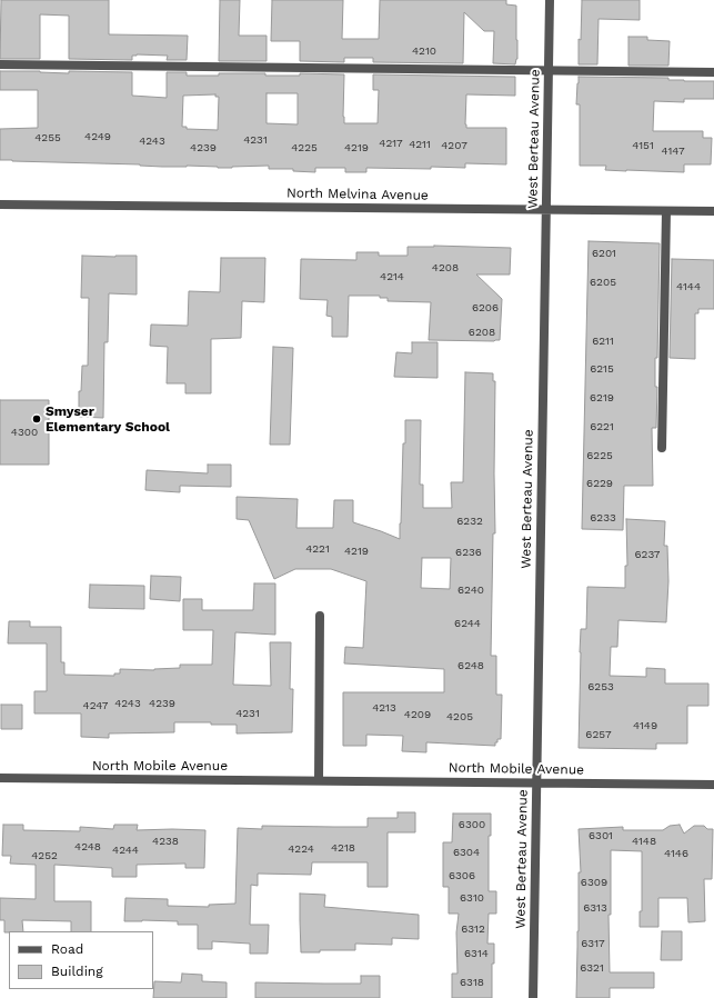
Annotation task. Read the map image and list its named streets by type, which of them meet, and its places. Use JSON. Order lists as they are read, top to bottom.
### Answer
{
  "streets": {
    "street": ["West Berteau Avenue", "North Melvina Avenue", "North Mobile Avenue"]
  },
  "crossings": [
    ["West Berteau Avenue", "North Melvina Avenue"],
    ["West Berteau Avenue", "North Mobile Avenue"]
  ],
  "places": ["Smyser Elementary School"],
  "house_numbers": [
    "4210",
    "4249",
    "4255",
    "4231",
    "4243",
    "4217",
    "4211",
    "4207",
    "4151",
    "4239",
    "4225",
    "4219",
    "4147",
    "6201",
    "4208",
    "4214",
    "6205",
    "4144",
    "6206",
    "6208",
    "6211",
    "6215",
    "6219",
    "6221",
    "4300",
    "6225",
    "6229",
    "6233",
    "6232",
    "4221",
    "4219",
    "6236",
    "6237",
    "6240",
    "6244",
    "6248",
    "6253",
    "4243",
    "4239",
    "4247",
    "4213",
    "4231",
    "4209",
    "4205",
    "4149",
    "6257",
    "6300",
    "6301",
    "4238",
    "4148",
    "4248",
    "4218",
    "4224",
    "4244",
    "6304",
    "4146",
    "4252",
    "6306",
    "6309",
    "6310",
    "6313",
    "6312",
    "6317",
    "6314",
    "6321",
    "6318"
  ],
  "legend": ["Road", "Building"]
}
